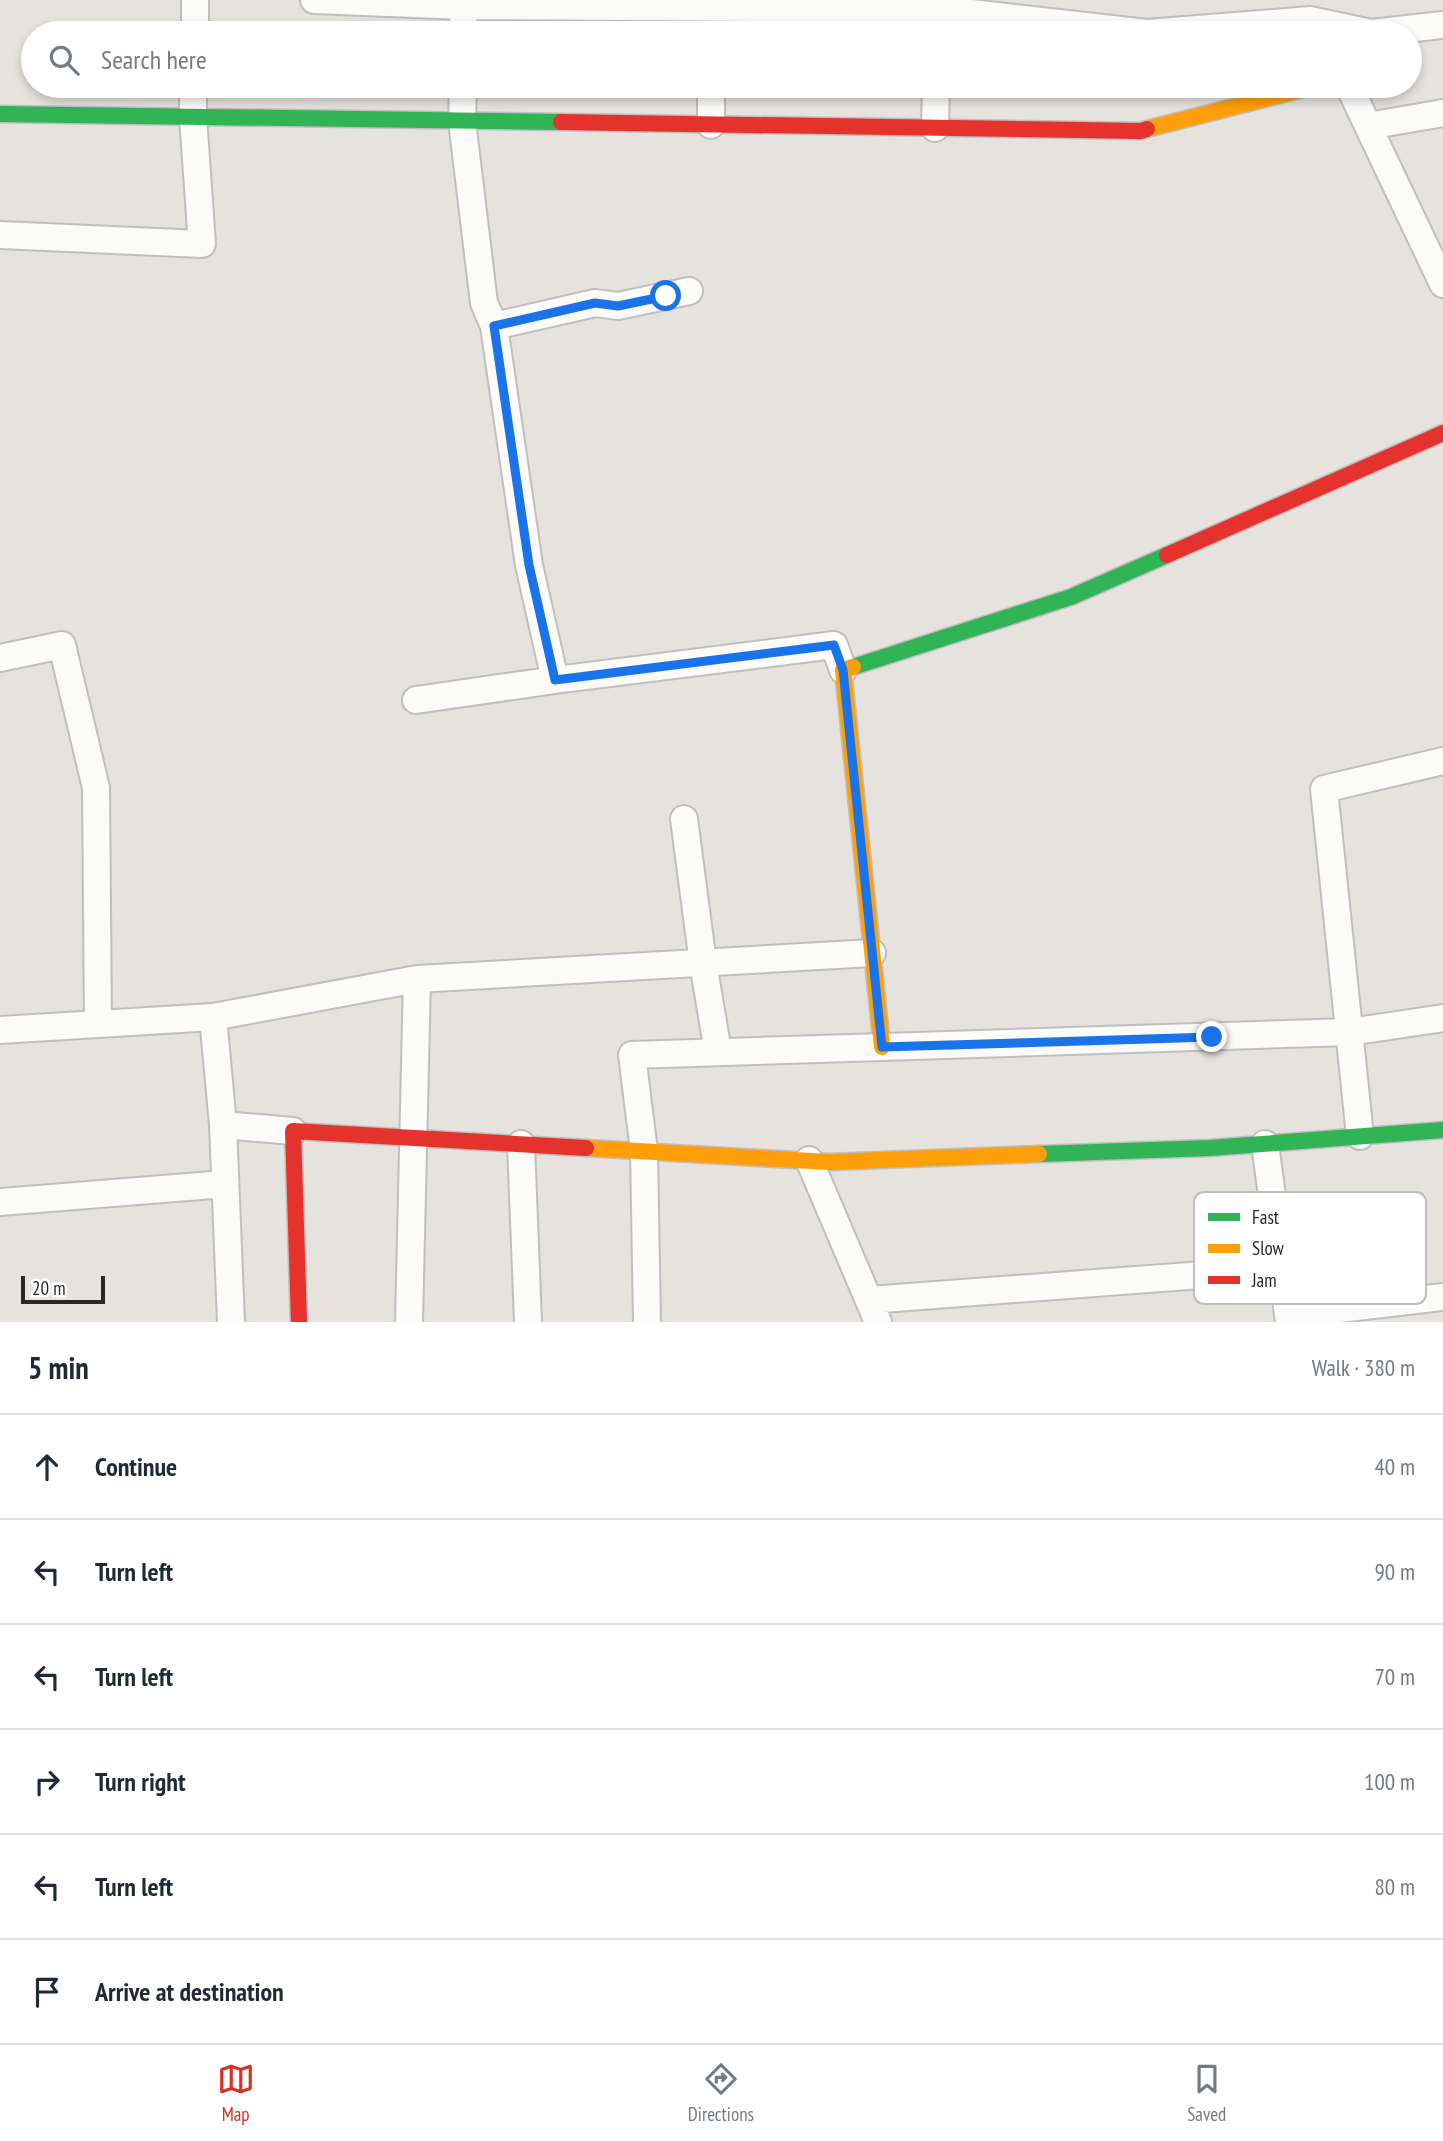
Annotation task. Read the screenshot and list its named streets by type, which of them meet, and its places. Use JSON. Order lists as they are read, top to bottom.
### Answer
{
  "legend": ["Fast", "Slow", "Jam"],
  "scale_bar": "20 m",
  "page": {
    "search": "Search here",
    "scale": "20 m",
    "heading": ["5 min", "Walk · 380 m"],
    "list": [
      ["Continue", "40 m"],
      ["Turn left", "90 m"],
      ["Turn left", "70 m"],
      ["Turn right", "100 m"],
      ["Turn left", "80 m"],
      "Arrive at destination"
    ],
    "nav": ["Map", "Directions", "Saved"]
  }
}
